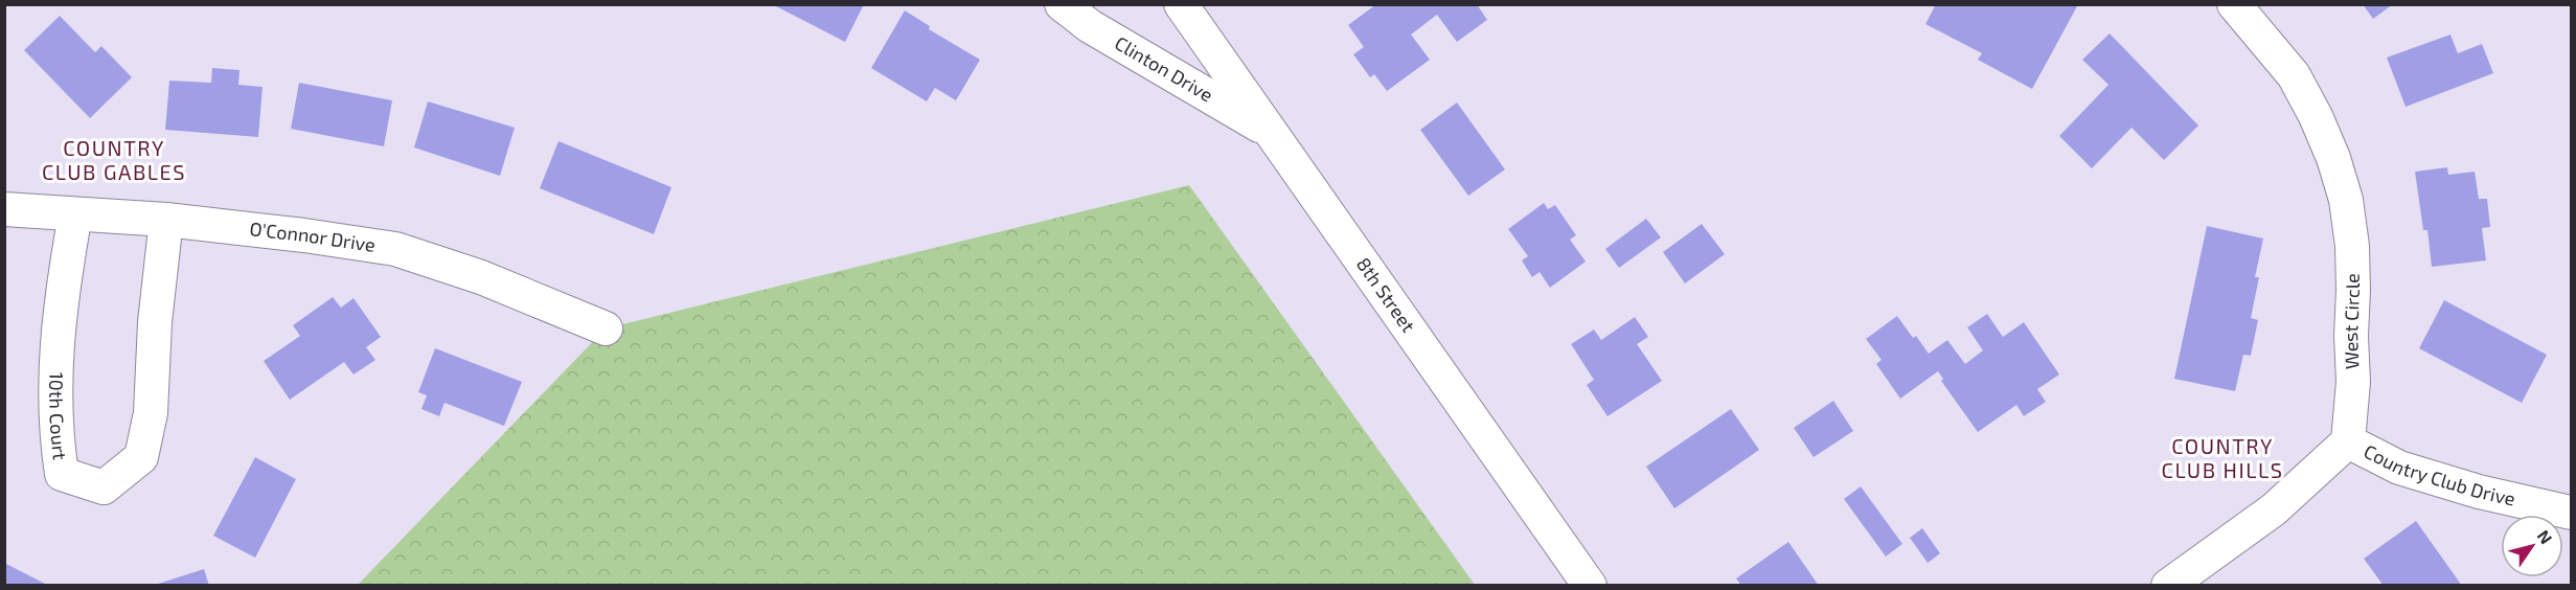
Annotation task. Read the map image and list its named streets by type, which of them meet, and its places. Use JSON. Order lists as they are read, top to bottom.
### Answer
{
  "streets": {
    "street": [
      "Clinton Drive",
      "O'Connor Drive",
      "8th Street",
      "West Circle",
      "10th Court",
      "Country Club Drive"
    ]
  },
  "crossings": [
    ["Clinton Drive", "8th Street"],
    ["O'Connor Drive", "10th Court"],
    ["West Circle", "Country Club Drive"]
  ],
  "districts": ["COUNTRY CLUB GABLES", "COUNTRY CLUB HILLS"],
  "north": "top right"
}
